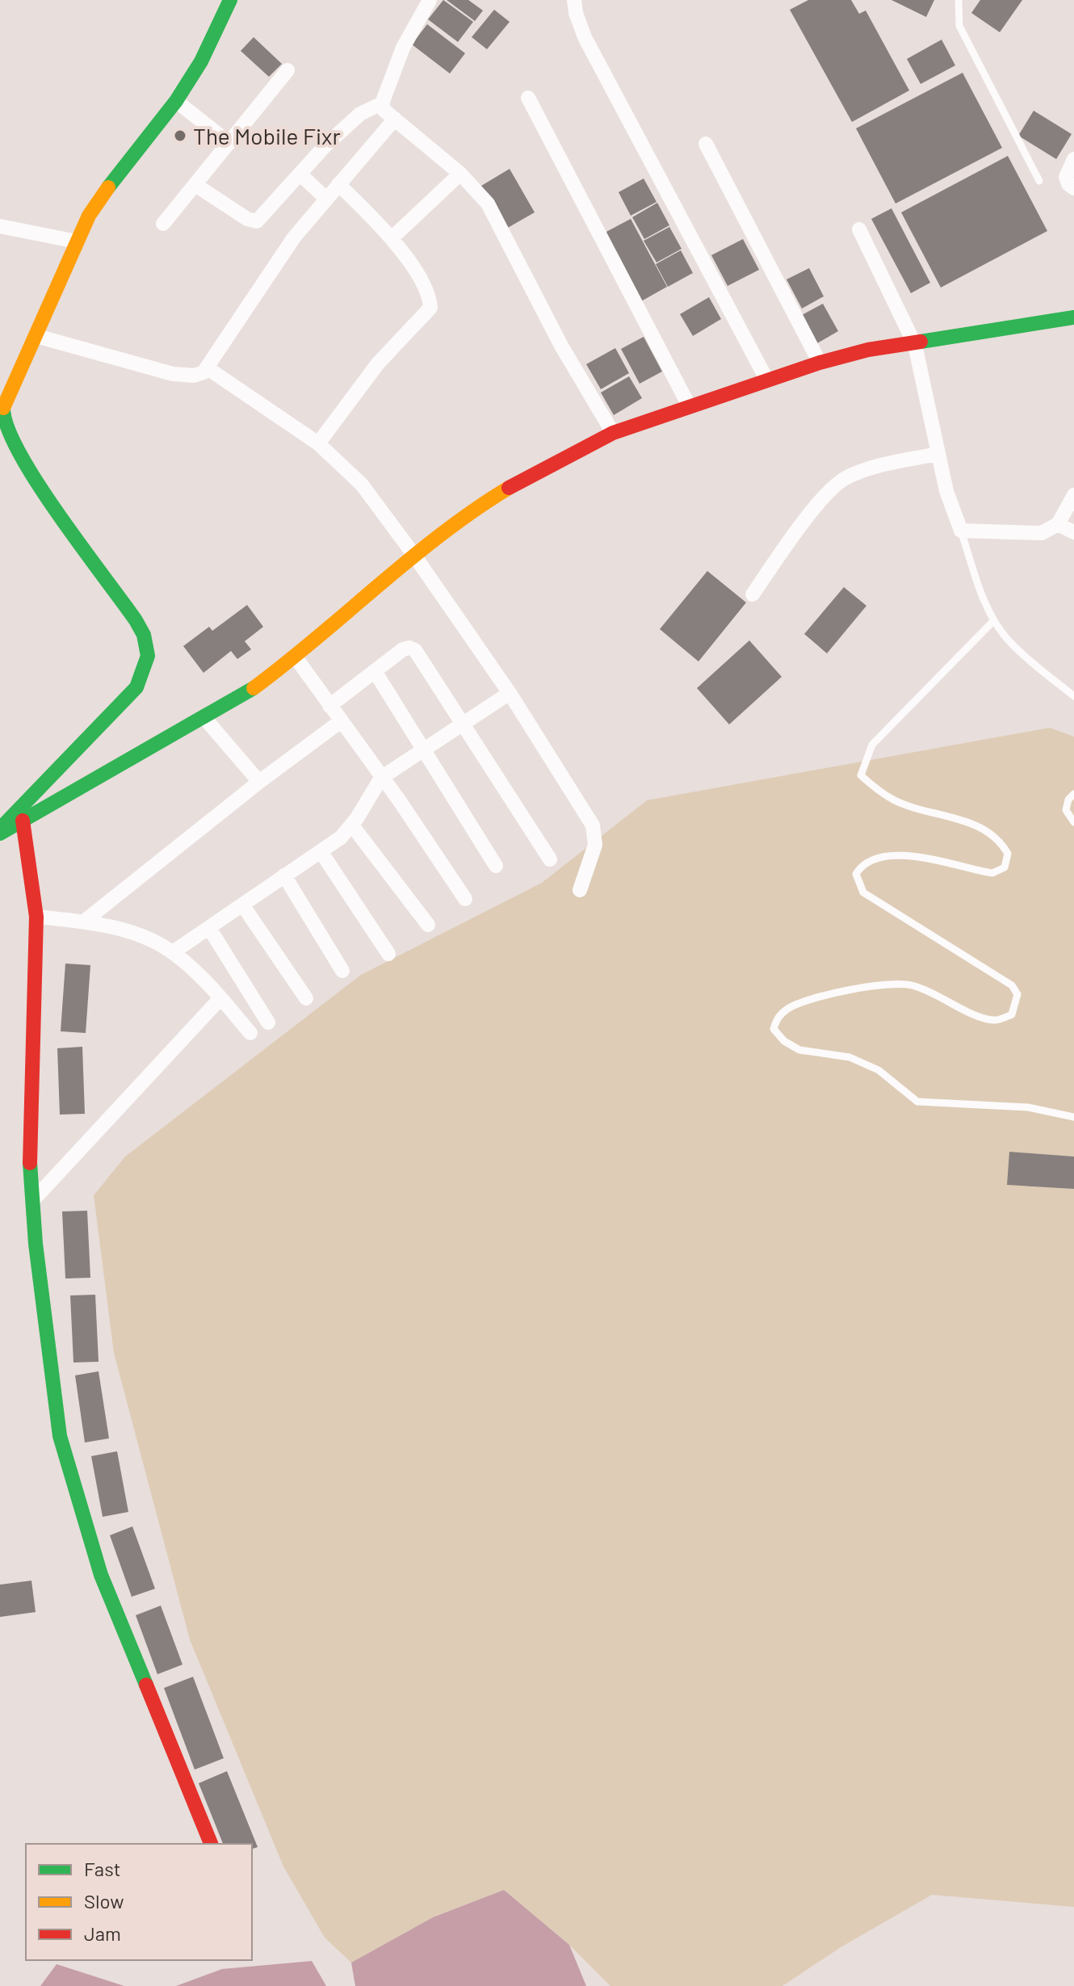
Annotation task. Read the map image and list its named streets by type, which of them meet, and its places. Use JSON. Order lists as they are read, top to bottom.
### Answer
{
  "places": ["The Mobile Fixr"],
  "legend": ["Fast", "Slow", "Jam"]
}
